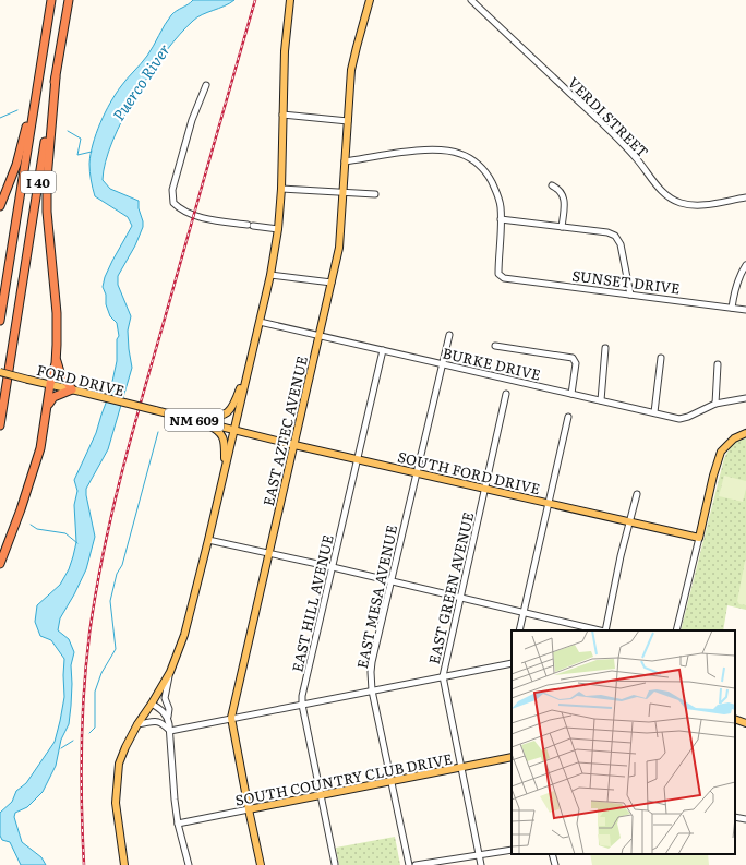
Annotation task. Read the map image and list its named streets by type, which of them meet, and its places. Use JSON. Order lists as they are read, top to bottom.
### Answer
{
  "streets": {
    "highway": ["I 40"],
    "main road": [
      "FORD DRIVE",
      "NM 609",
      "EAST AZTEC AVENUE",
      "SOUTH FORD DRIVE",
      "SOUTH COUNTRY CLUB DRIVE"
    ],
    "street": [
      "VERDI STREET",
      "SUNSET DRIVE",
      "BURKE DRIVE",
      "EAST GREEN AVENUE",
      "EAST MESA AVENUE",
      "EAST HILL AVENUE"
    ]
  },
  "crossings": [
    ["BURKE DRIVE", "EAST AZTEC AVENUE"],
    ["BURKE DRIVE", "EAST MESA AVENUE"],
    ["BURKE DRIVE", "EAST HILL AVENUE"],
    ["FORD DRIVE", "NM 609"],
    ["NM 609", "SOUTH FORD DRIVE"],
    ["EAST AZTEC AVENUE", "SOUTH FORD DRIVE"],
    ["EAST AZTEC AVENUE", "SOUTH COUNTRY CLUB DRIVE"],
    ["SOUTH FORD DRIVE", "EAST GREEN AVENUE"],
    ["SOUTH FORD DRIVE", "EAST MESA AVENUE"],
    ["SOUTH FORD DRIVE", "EAST HILL AVENUE"],
    ["EAST GREEN AVENUE", "SOUTH COUNTRY CLUB DRIVE"],
    ["EAST MESA AVENUE", "SOUTH COUNTRY CLUB DRIVE"],
    ["EAST HILL AVENUE", "SOUTH COUNTRY CLUB DRIVE"]
  ],
  "water": ["Puerco River"]
}
